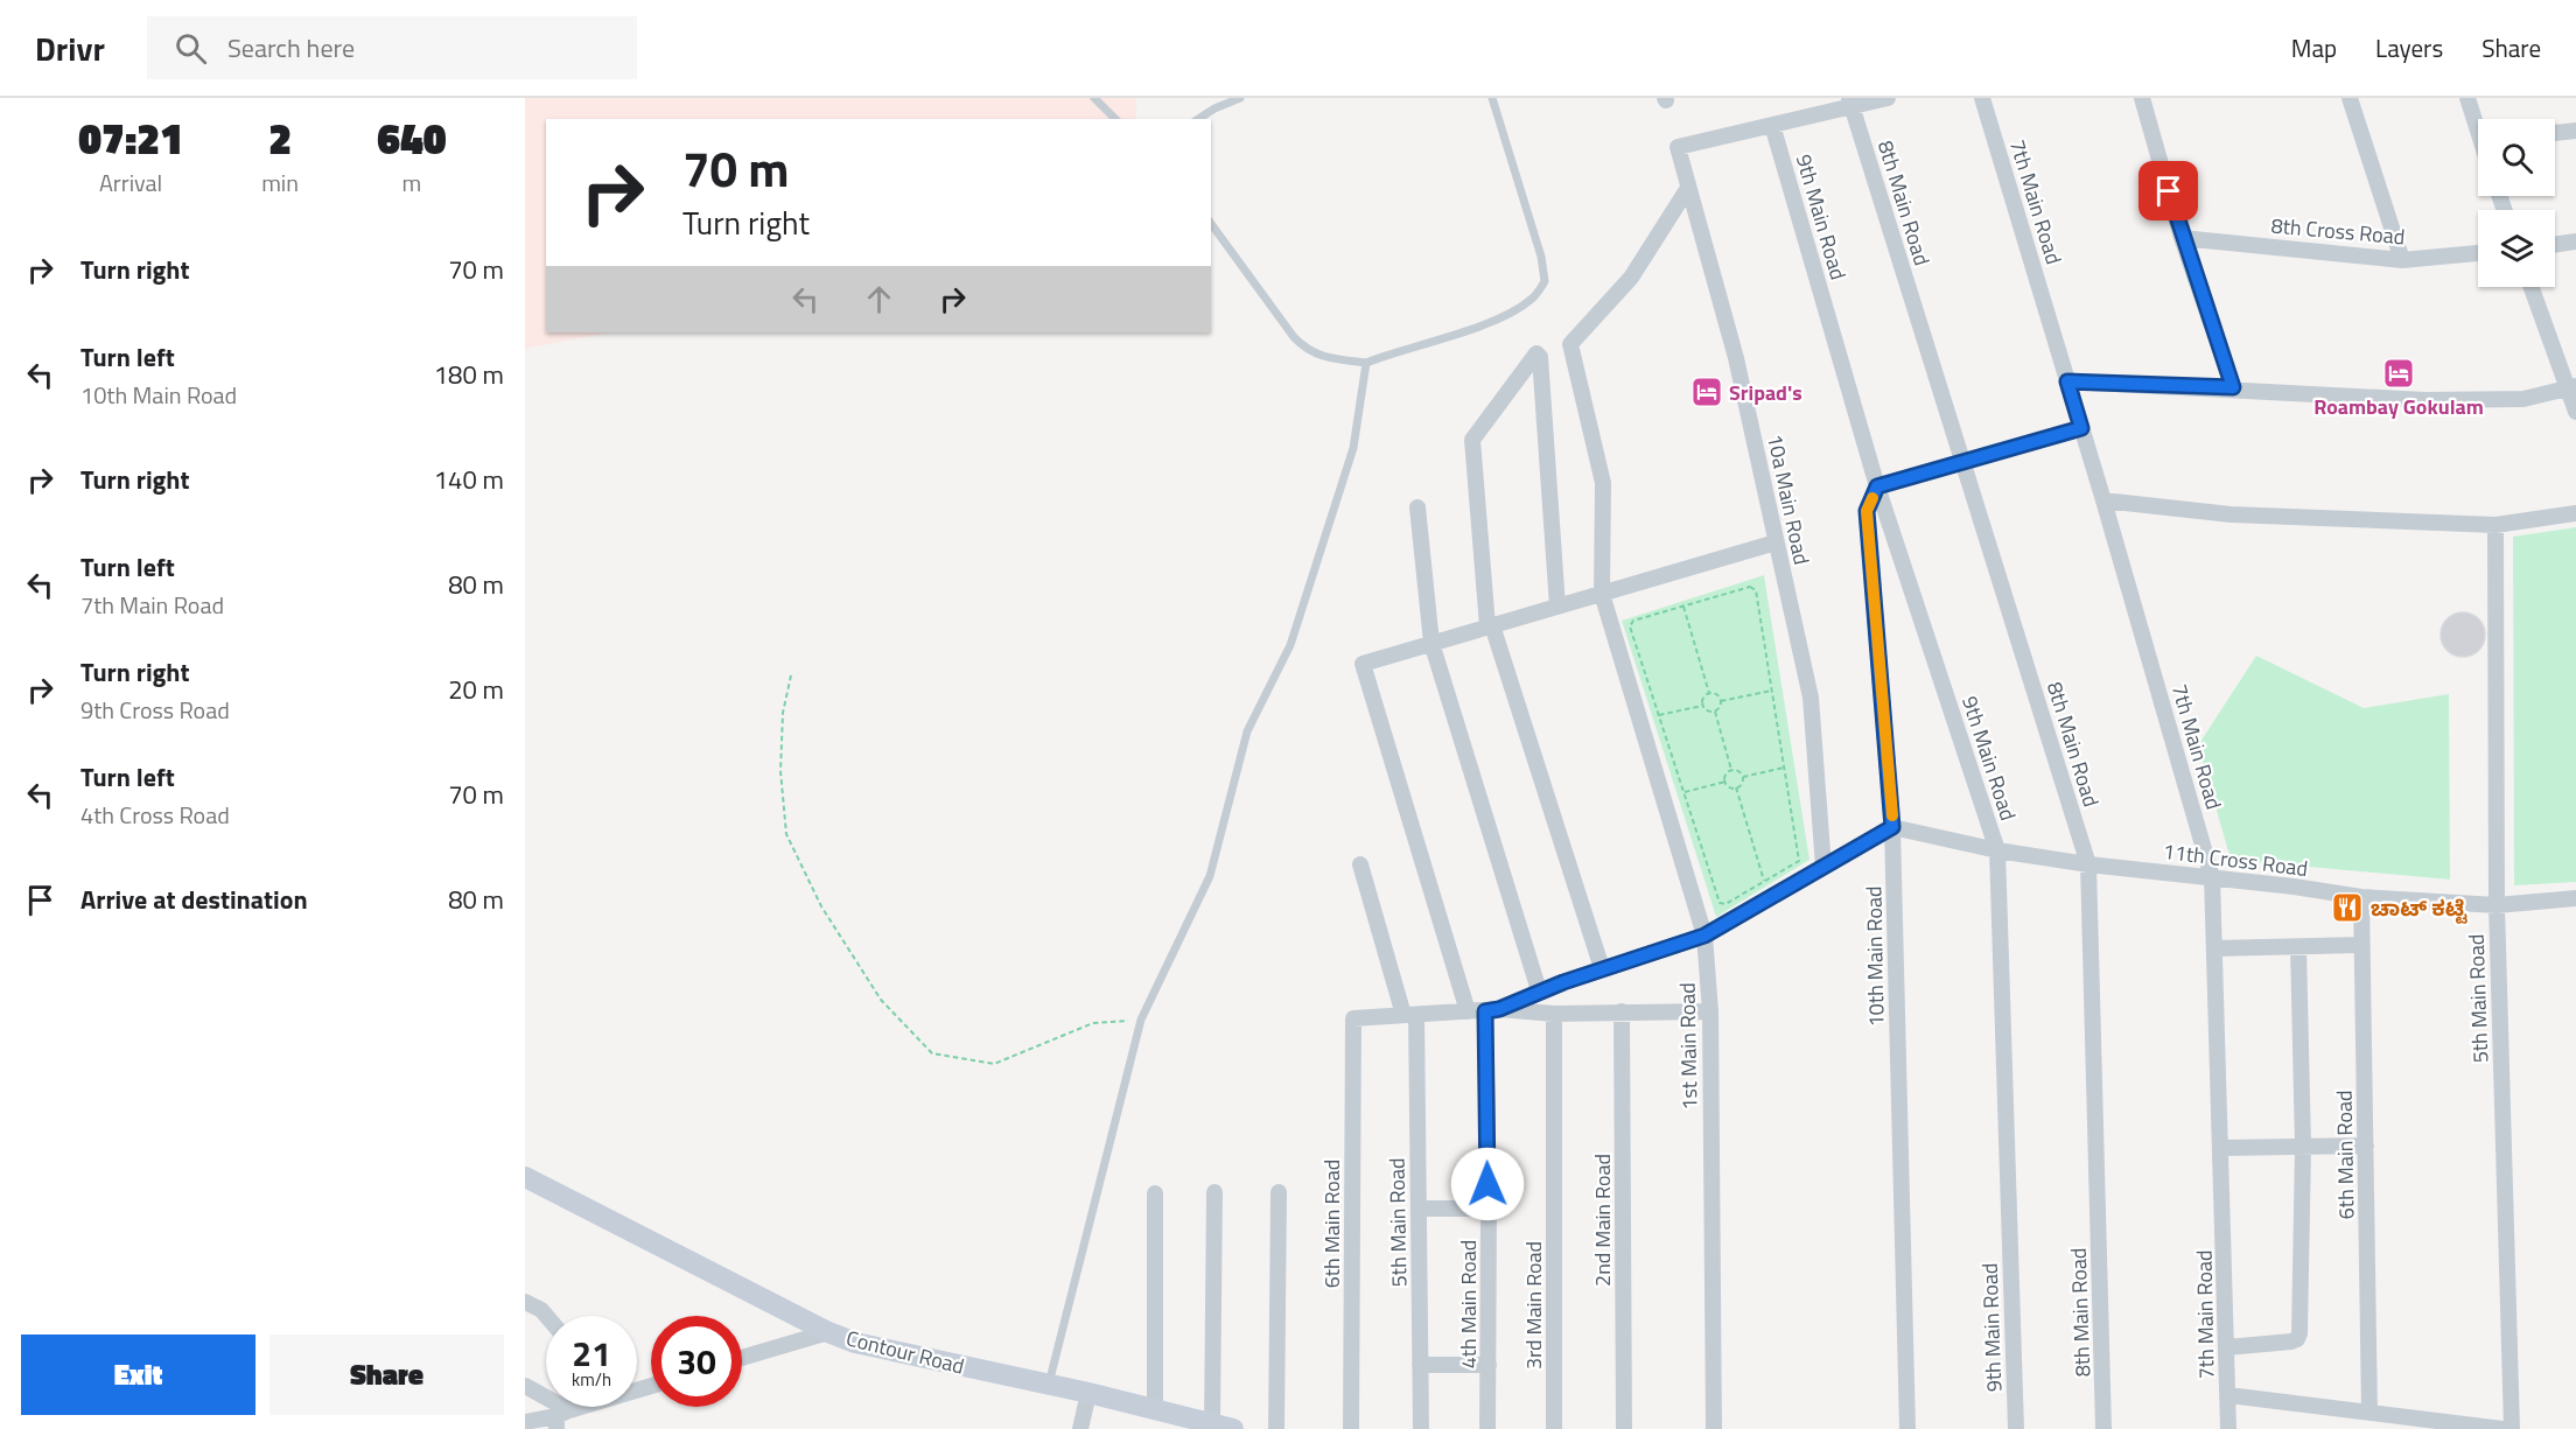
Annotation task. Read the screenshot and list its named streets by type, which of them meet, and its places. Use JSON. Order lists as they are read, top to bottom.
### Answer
{
  "streets": {
    "street": [
      "7th Main Road",
      "8th Main Road",
      "9th Main Road",
      "8th Cross Road",
      "10a Main Road",
      "11th Cross Road",
      "10th Main Road",
      "5th Main Road",
      "1st Main Road",
      "6th Main Road",
      "2nd Main Road",
      "4th Main Road",
      "3rd Main Road",
      "Contour Road"
    ]
  },
  "crossings": [
    ["7th Main Road", "11th Cross Road"],
    ["8th Main Road", "11th Cross Road"],
    ["9th Main Road", "10a Main Road"],
    ["9th Main Road", "11th Cross Road"],
    ["9th Main Road", "10th Main Road"],
    ["10a Main Road", "1st Main Road"],
    ["11th Cross Road", "10th Main Road"],
    ["11th Cross Road", "5th Main Road"],
    ["11th Cross Road", "6th Main Road"],
    ["5th Main Road", "6th Main Road"]
  ],
  "places": {
    "hotel": ["Roambay Gokulam", "Sripad's"],
    "restaurant": ["ಚಾಟ್ ಕಟ್ಟೆ"]
  },
  "page": {
    "header": "Drivr",
    "search": "Search here",
    "nav": ["Map", "Layers", "Share"],
    "eta": [
      "07:21",
      "Arrival",
      "2",
      "min",
      "640",
      "m"
    ],
    "turn": ["70 m", "Turn right"],
    "list": [
      {
        "name": "Turn right",
        "value": "70 m"
      },
      {
        "name": "Turn left",
        "note": "10th Main Road",
        "value": "180 m"
      },
      {
        "name": "Turn right",
        "value": "140 m"
      },
      {
        "name": "Turn left",
        "note": "7th Main Road",
        "value": "80 m"
      },
      {
        "name": "Turn right",
        "note": "9th Cross Road",
        "value": "20 m"
      },
      {
        "name": "Turn left",
        "note": "4th Cross Road",
        "value": "70 m"
      },
      {
        "name": "Arrive at destination",
        "value": "80 m"
      }
    ],
    "speed": "21 km/h",
    "limit": "30",
    "buttons": ["Exit", "Share"]
  }
}
